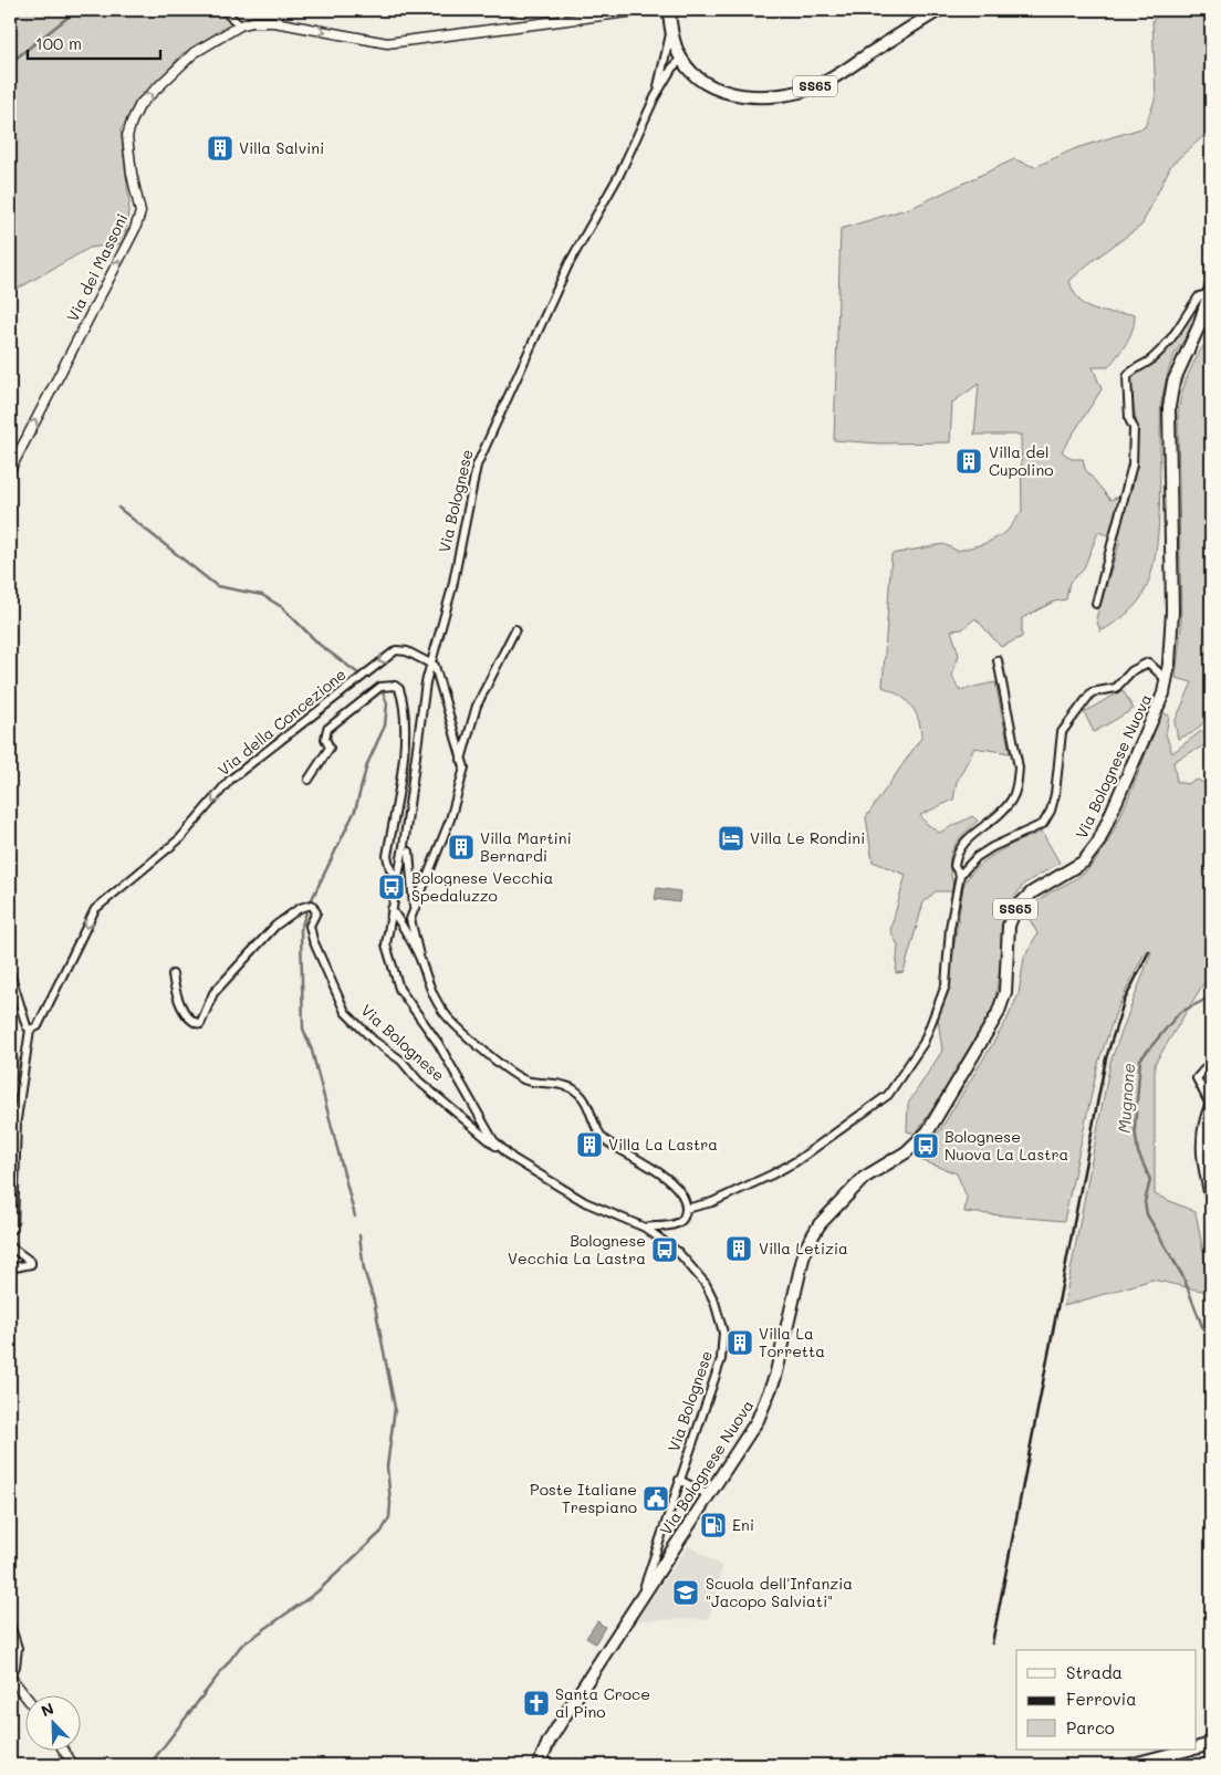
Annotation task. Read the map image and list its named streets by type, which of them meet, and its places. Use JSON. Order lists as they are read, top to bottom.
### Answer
{
  "streets": {
    "main road": ["SS65", "Via Bolognese", "Via Bolognese Nuova"],
    "street": ["Via dei Massoni", "Via della Concezione"]
  },
  "crossings": [
    ["SS65", "Via Bolognese"],
    ["Via Bolognese", "Via della Concezione"],
    ["Via Bolognese", "Via Bolognese Nuova"]
  ],
  "one_way": ["Via dei Massoni", "Via della Concezione"],
  "water": ["Mugnone"],
  "places": {
    "building": [
      "Villa Salvini",
      "Villa del Cupolino",
      "Villa Martini Bernardi",
      "Villa La Lastra",
      "Villa Letizia",
      "Villa La Torretta"
    ],
    "hotel": ["Villa Le Rondini"],
    "bus stop": ["Bolognese Vecchia Spedaluzzo", "Bolognese Nuova La Lastra", "Bolognese Vecchia La Lastra"],
    "public building": ["Poste Italiane Trespiano"],
    "fuel station": ["Eni"],
    "school or university": ["Scuola dell'Infanzia \"Jacopo Salviati\""],
    "church": ["Santa Croce al Pino"]
  },
  "legend": ["Strada", "Ferrovia", "Parco"],
  "scale_bar": "100 m",
  "north": "top left"
}
